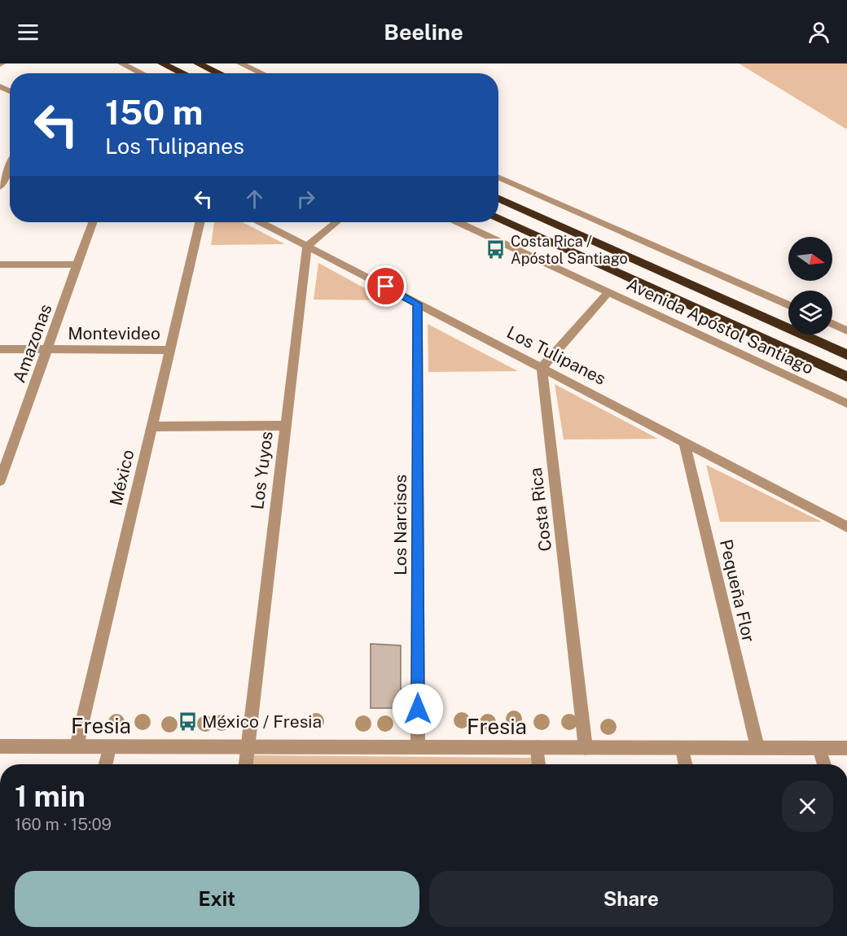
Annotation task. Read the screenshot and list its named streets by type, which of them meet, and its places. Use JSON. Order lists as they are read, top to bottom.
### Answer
{
  "streets": {
    "street": [
      "Avenida Apóstol Santiago",
      "Montevideo",
      "Amazonas",
      "Los Tulipanes",
      "Los Yuyos",
      "México",
      "Costa Rica",
      "Los Narcisos",
      "Pequeña Flor",
      "Fresia"
    ]
  },
  "crossings": [
    ["Montevideo", "Amazonas"],
    ["Montevideo", "México"],
    ["Los Tulipanes", "Los Yuyos"],
    ["Los Tulipanes", "Costa Rica"],
    ["Los Tulipanes", "Los Narcisos"],
    ["Los Tulipanes", "Pequeña Flor"],
    ["Los Yuyos", "Fresia"],
    ["México", "Fresia"],
    ["Costa Rica", "Fresia"],
    ["Los Narcisos", "Fresia"],
    ["Pequeña Flor", "Fresia"]
  ],
  "places": {
    "bus stop": ["Costa Rica / Apóstol Santiago", "México / Fresia"]
  },
  "north": "right",
  "page": {
    "header": "Beeline",
    "turn": ["150 m", "Los Tulipanes"],
    "heading": ["1 min", "160 m · 15:09"],
    "buttons": ["Exit", "Share"]
  }
}
